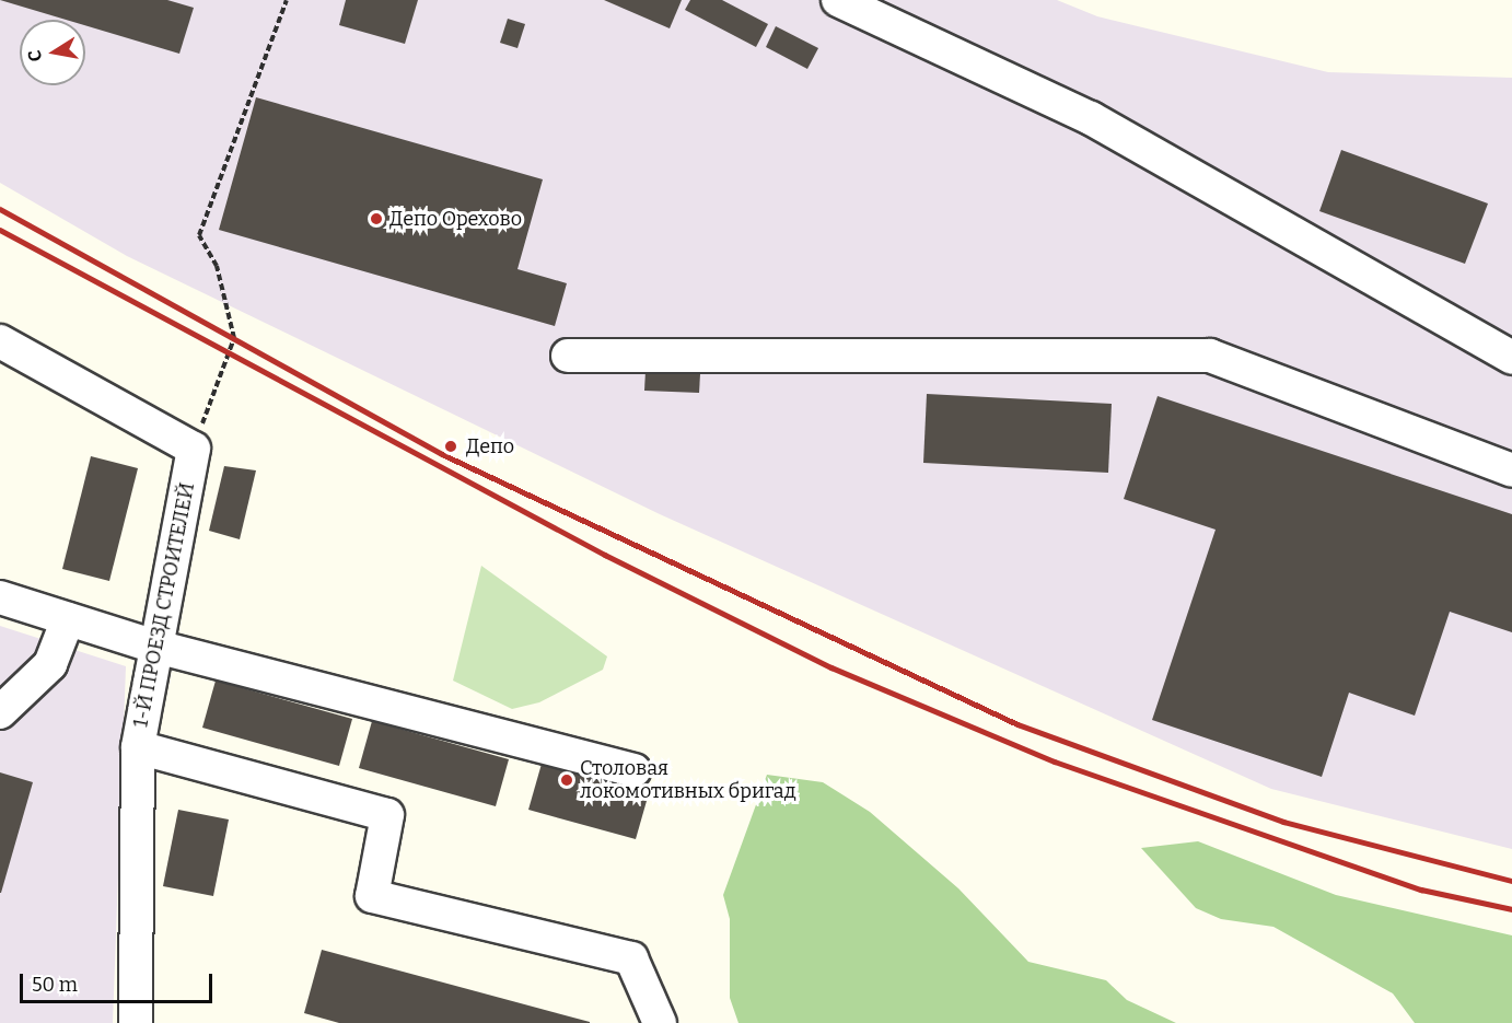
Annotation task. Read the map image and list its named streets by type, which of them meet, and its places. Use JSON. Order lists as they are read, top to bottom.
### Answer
{
  "streets": {
    "street": ["1-Й ПРОЕЗД СТРОИТЕЛЕЙ"]
  },
  "places": ["Депо Орехово", "Депо", "Столовая локомотивных бригад"],
  "scale_bar": "50 m",
  "north": "left"
}
